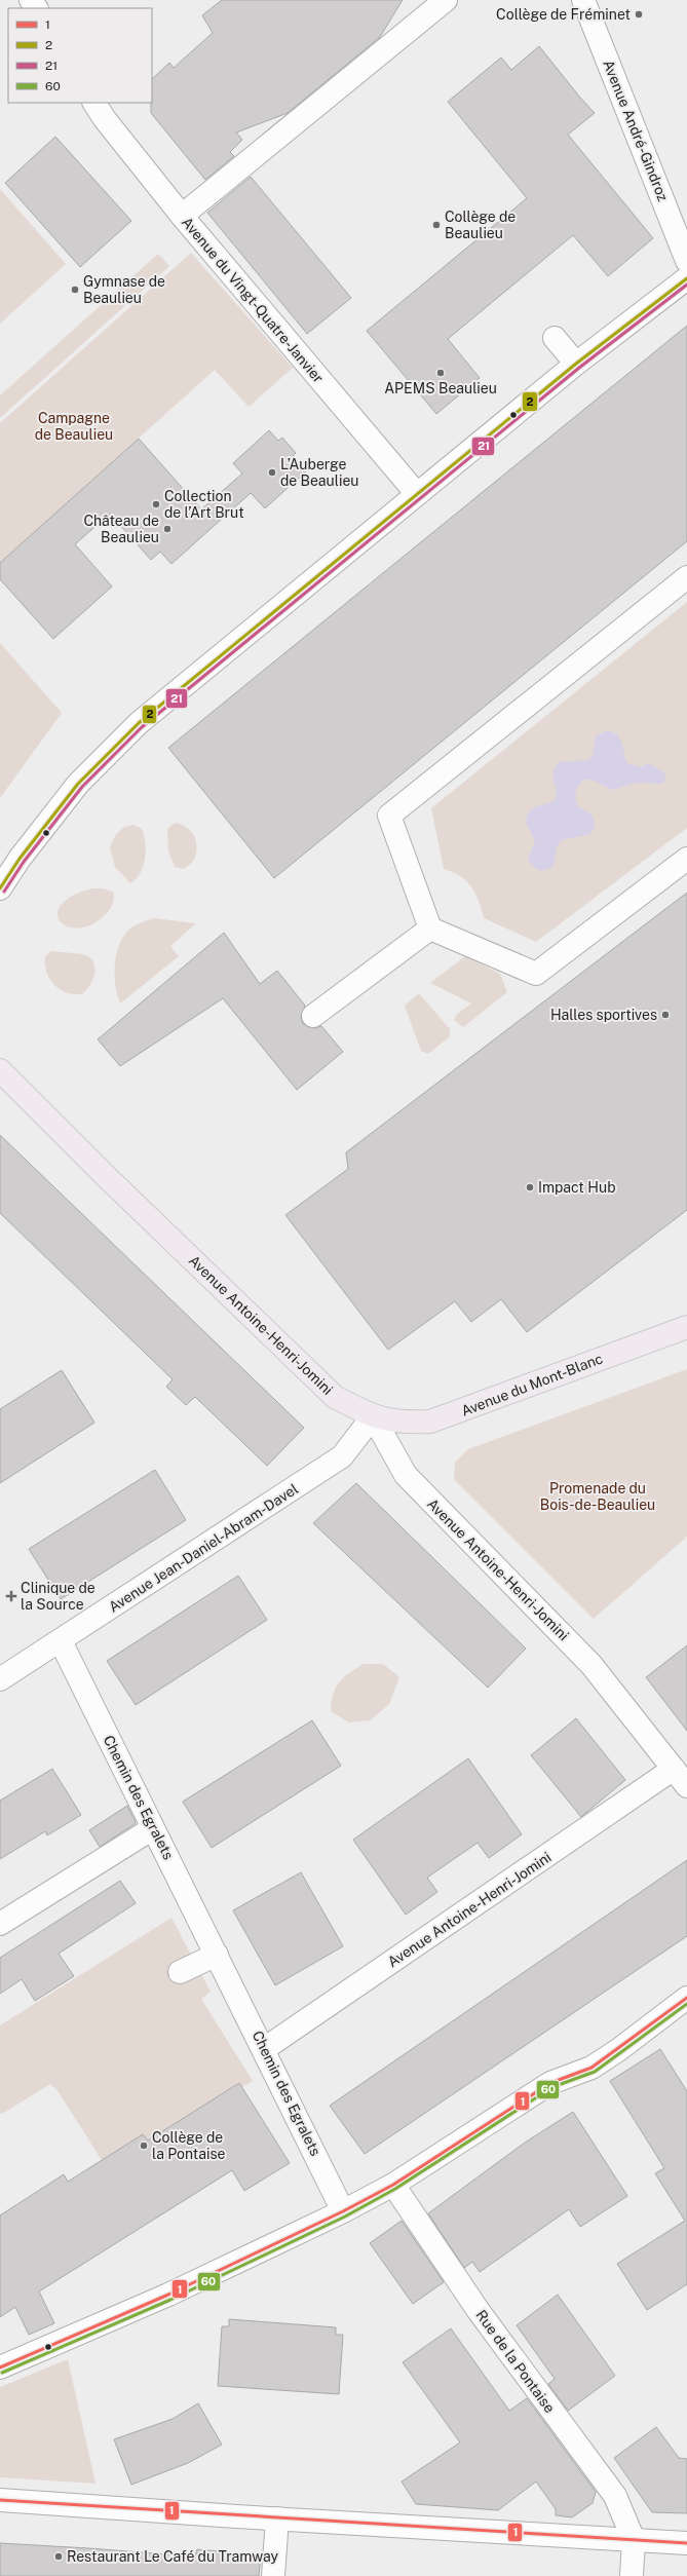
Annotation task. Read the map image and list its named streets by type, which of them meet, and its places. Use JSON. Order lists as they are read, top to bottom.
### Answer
{
  "streets": {
    "main road": ["Avenue Antoine-Henri-Jomini", "Avenue du Mont-Blanc"],
    "street": [
      "Avenue André-Gindroz",
      "Avenue du Vingt-Quatre-Janvier",
      "Avenue Jean-Daniel-Abram-Davel",
      "Chemin des Egralets",
      "Rue de la Pontaise"
    ]
  },
  "crossings": [
    ["Avenue Antoine-Henri-Jomini", "Avenue du Mont-Blanc"],
    ["Avenue Antoine-Henri-Jomini", "Avenue Jean-Daniel-Abram-Davel"],
    ["Avenue Antoine-Henri-Jomini", "Chemin des Egralets"],
    ["Avenue du Mont-Blanc", "Avenue Jean-Daniel-Abram-Davel"],
    ["Avenue Jean-Daniel-Abram-Davel", "Chemin des Egralets"]
  ],
  "parks": ["Campagne de Beaulieu", "Promenade du Bois-de-Beaulieu"],
  "places": {
    "other": [
      "Collège de Fréminet",
      "Collège de Beaulieu",
      "Gymnase de Beaulieu",
      "APEMS Beaulieu",
      "L’Auberge de Beaulieu",
      "Collection de l’Art Brut",
      "Château de Beaulieu",
      "Halles sportives",
      "Impact Hub",
      "Collège de la Pontaise",
      "Restaurant Le Café du Tramway"
    ],
    "health": ["Clinique de la Source"]
  },
  "lines": [
    "transit line 2",
    "transit line 21",
    "transit line 1",
    "transit line 60"
  ],
  "legend": [
    "1",
    "2",
    "21",
    "60"
  ]
}
